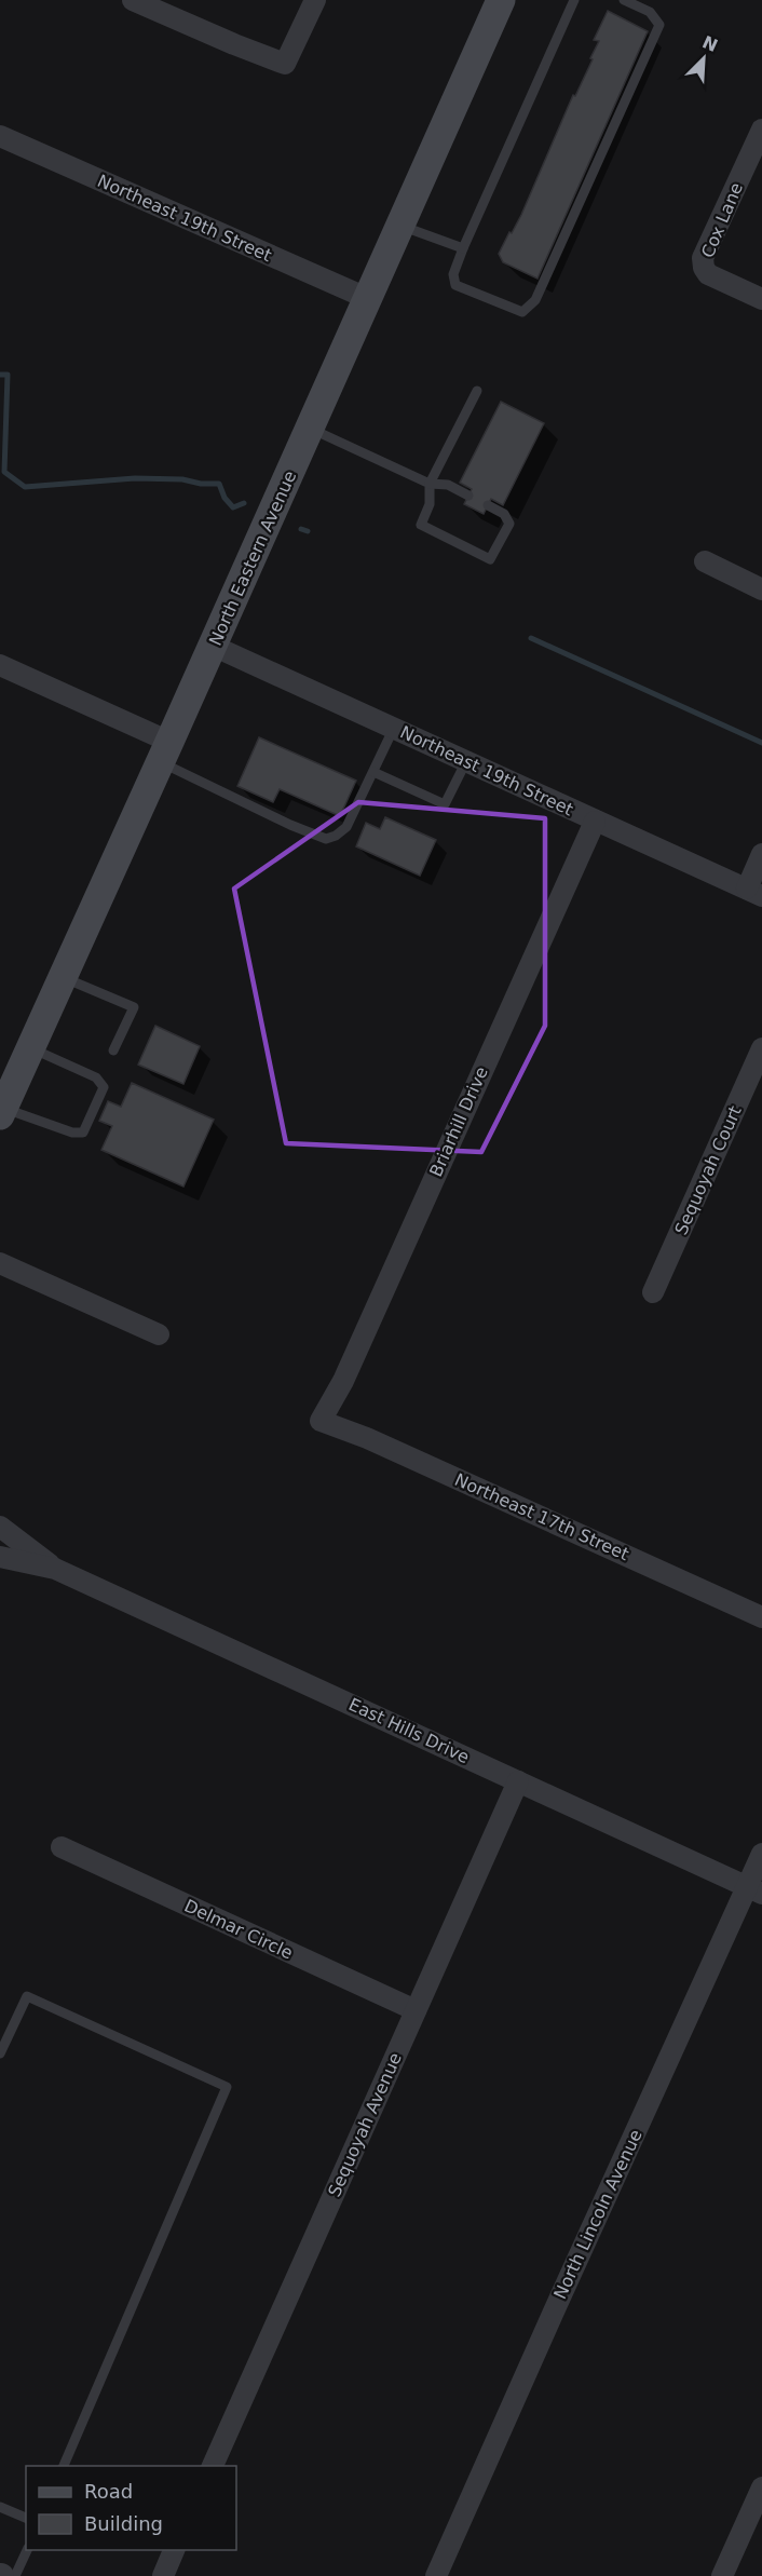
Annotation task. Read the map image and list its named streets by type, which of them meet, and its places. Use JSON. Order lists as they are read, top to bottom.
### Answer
{
  "streets": {
    "main road": ["North Eastern Avenue"],
    "street": [
      "Northeast 19th Street",
      "Cox Lane",
      "Briarhill Drive",
      "Sequoyah Court",
      "Northeast 17th Street",
      "East Hills Drive",
      "Delmar Circle",
      "Sequoyah Avenue",
      "North Lincoln Avenue"
    ]
  },
  "crossings": [
    ["Northeast 19th Street", "North Eastern Avenue"],
    ["Northeast 19th Street", "Briarhill Drive"],
    ["Briarhill Drive", "Northeast 17th Street"],
    ["East Hills Drive", "Sequoyah Avenue"],
    ["East Hills Drive", "North Lincoln Avenue"],
    ["Delmar Circle", "Sequoyah Avenue"]
  ],
  "legend": ["Road", "Building"],
  "north": "top right"
}
